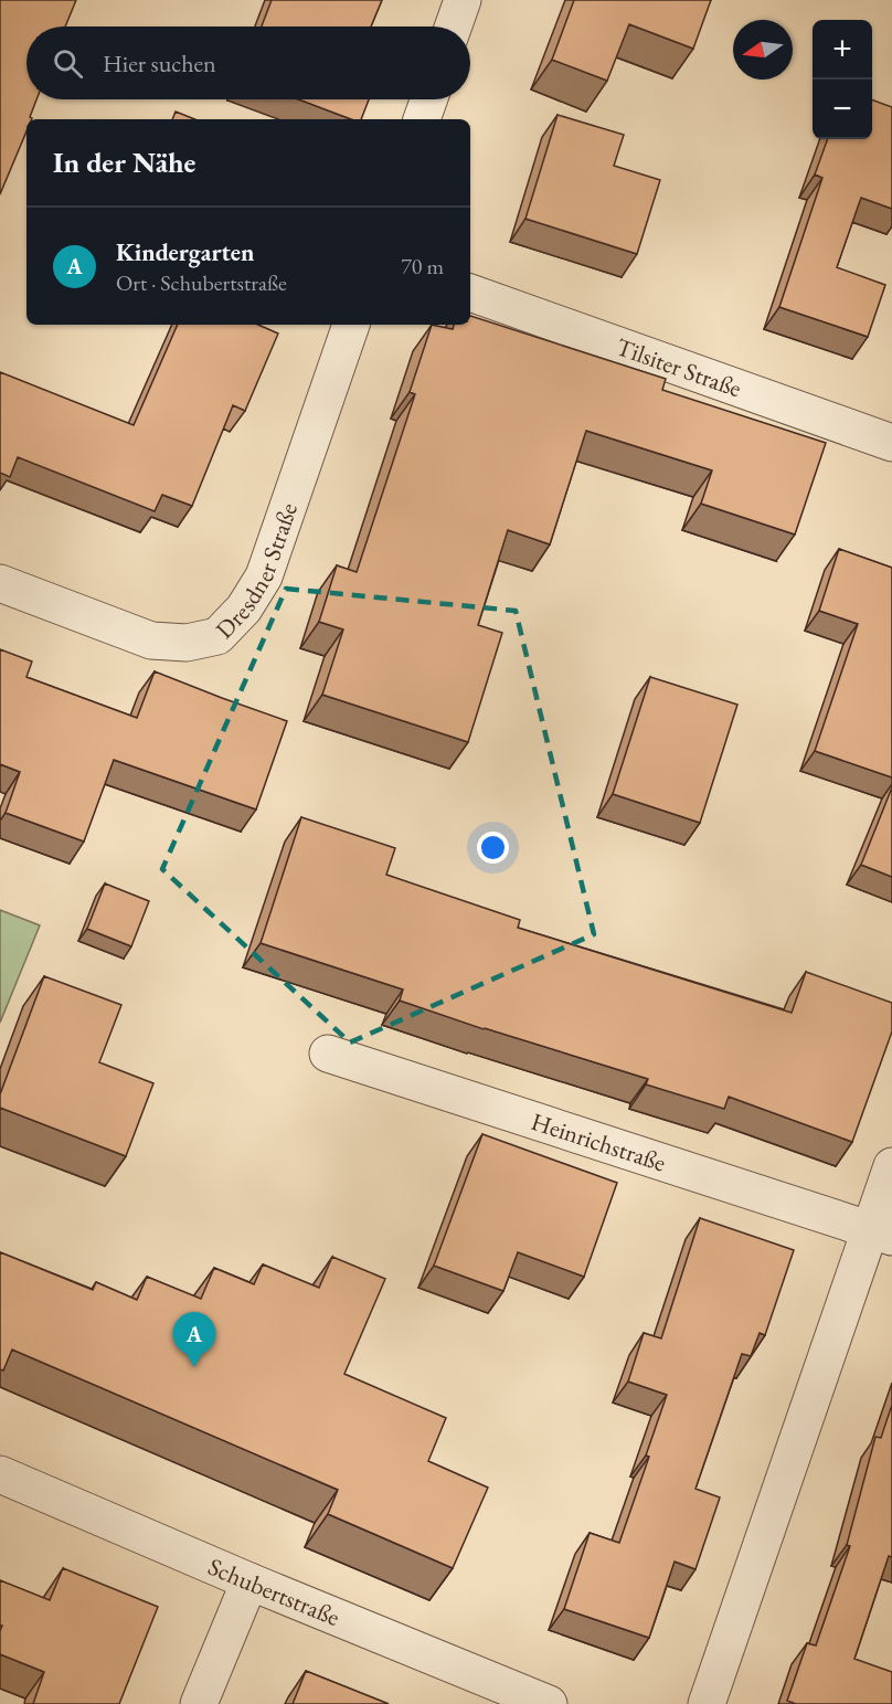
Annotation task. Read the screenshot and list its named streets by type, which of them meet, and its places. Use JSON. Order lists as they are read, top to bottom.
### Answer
{
  "streets": {
    "street": [
      "Tilsiter Straße",
      "Dresdner Straße",
      "Heinrichstraße",
      "Schubertstraße"
    ]
  },
  "north": "left",
  "page": {
    "map_buttons": ["+", "−"],
    "search": "Hier suchen",
    "heading": "In der Nähe",
    "list": [
      {
        "mark": "A",
        "name": "Kindergarten",
        "note": "Ort · Schubertstraße",
        "value": "70 m"
      }
    ],
    "pins": "A"
  }
}
